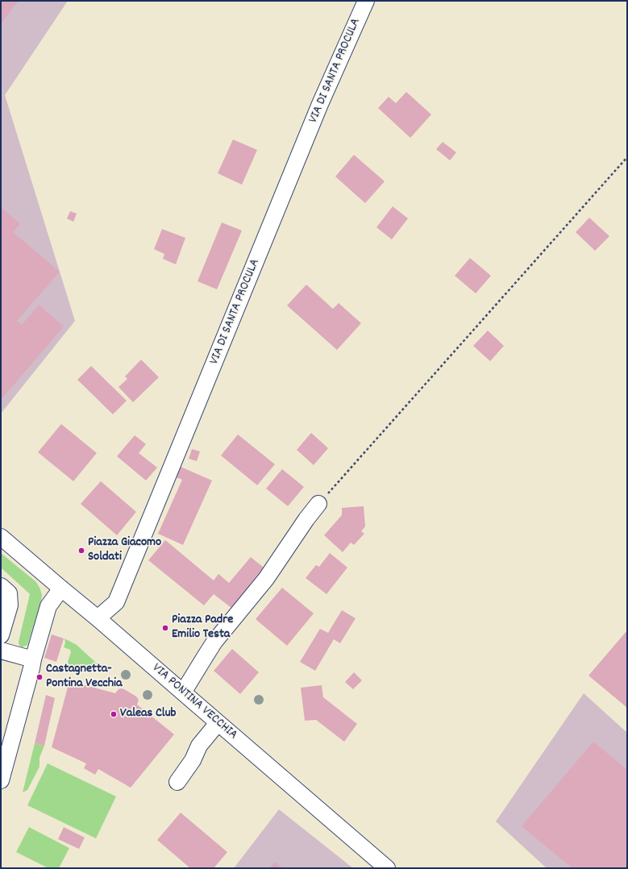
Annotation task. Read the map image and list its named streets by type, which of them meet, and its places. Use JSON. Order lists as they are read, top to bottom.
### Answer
{
  "streets": {
    "street": ["VIA DI SANTA PROCULA", "VIA PONTINA VECCHIA"]
  },
  "crossings": [
    ["VIA DI SANTA PROCULA", "VIA PONTINA VECCHIA"]
  ],
  "places": [
    "Piazza Giacomo Soldati",
    "Piazza Padre Emilio Testa",
    "Castagnetta- Pontina Vecchia",
    "Valeas Club"
  ]
}
